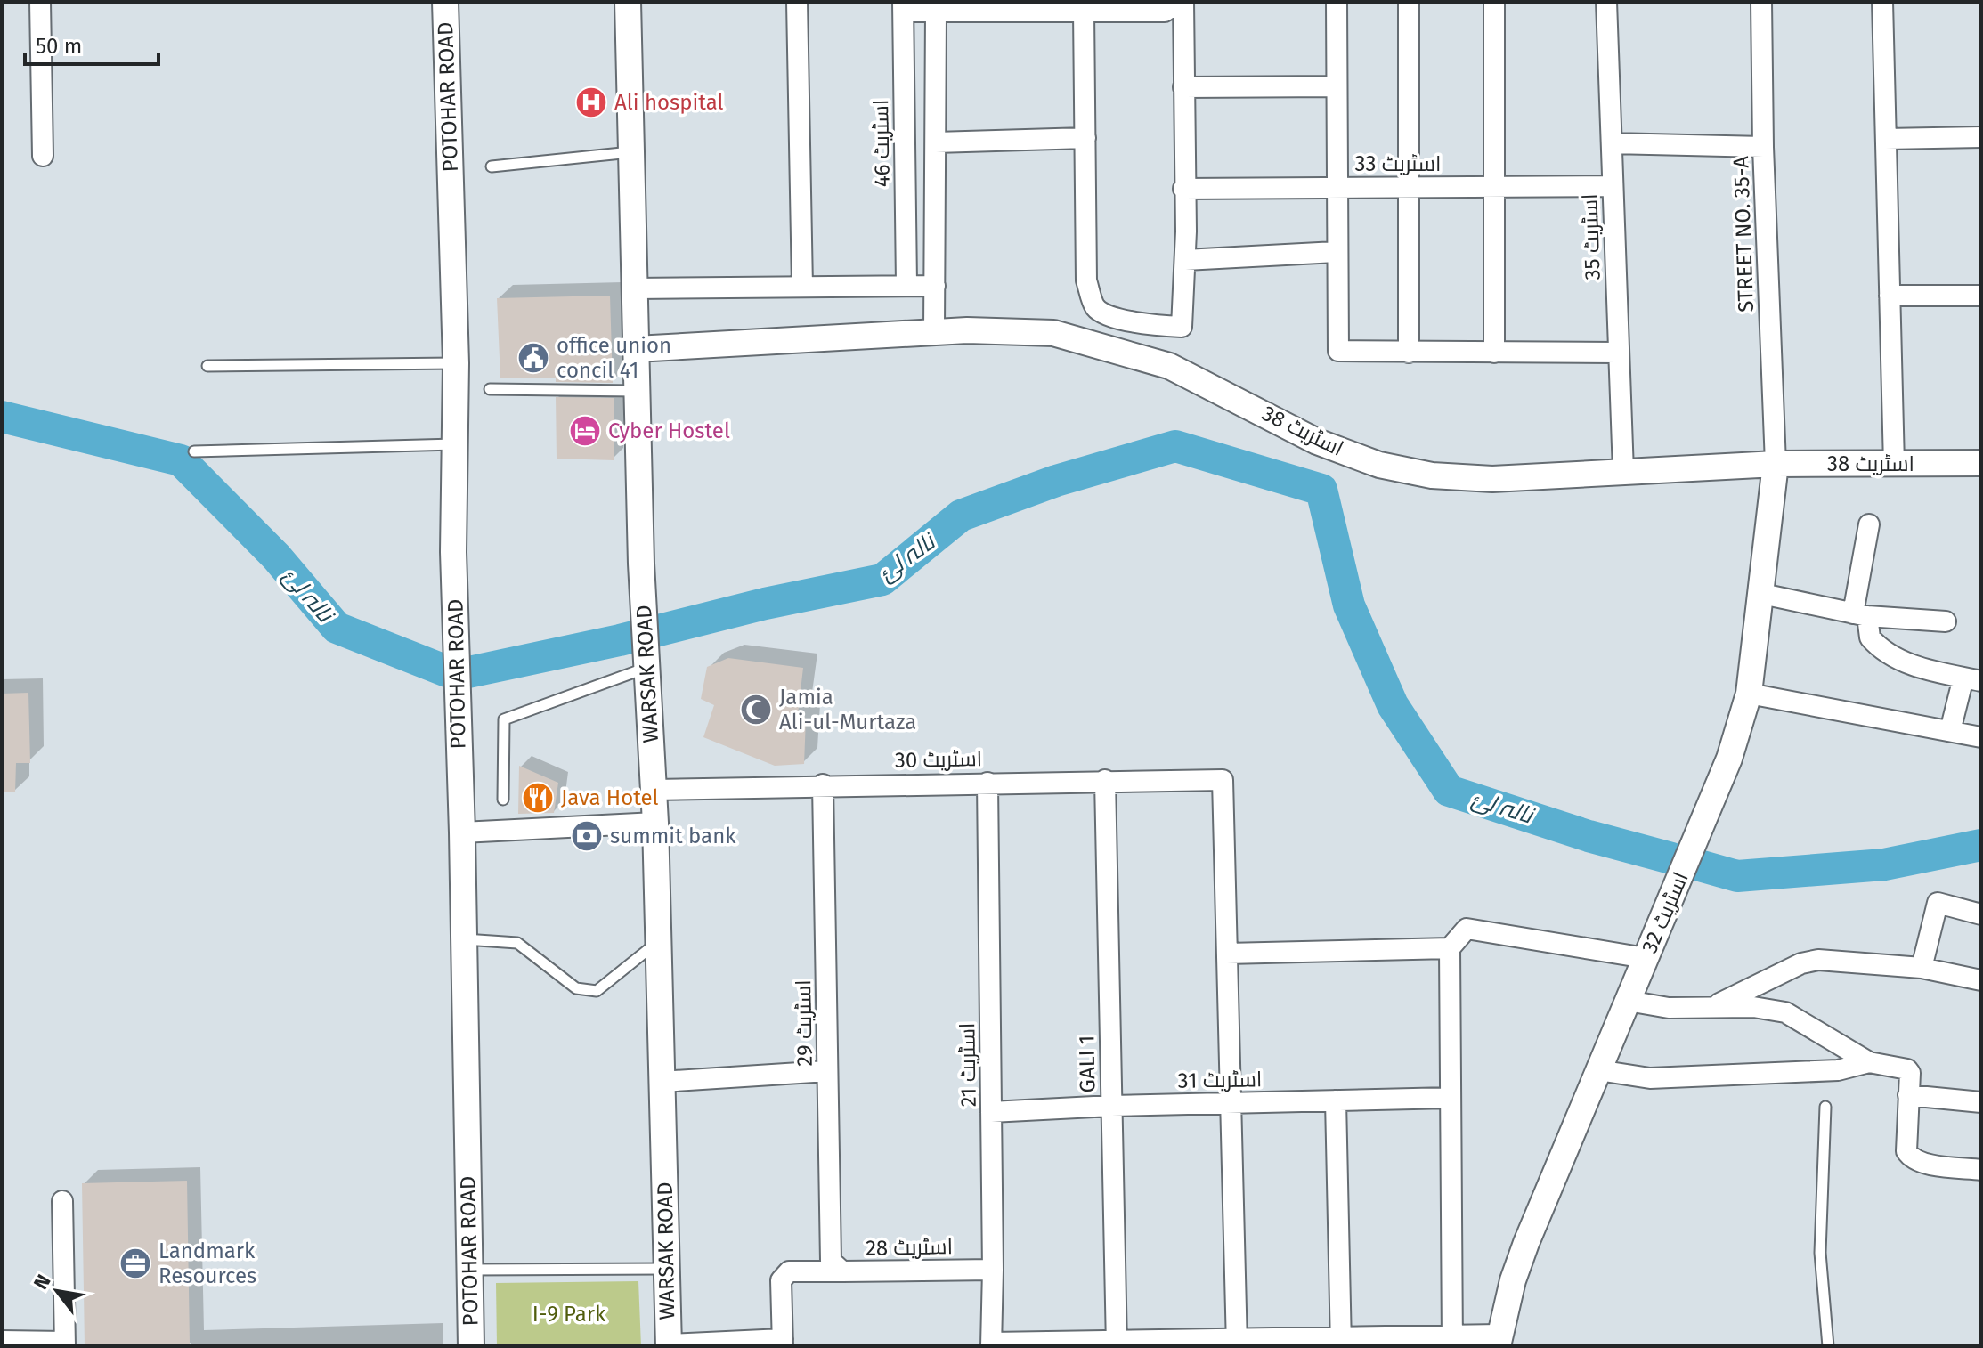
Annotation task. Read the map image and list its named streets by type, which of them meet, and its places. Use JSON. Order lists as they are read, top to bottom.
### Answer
{
  "streets": {
    "street": [
      "POTOHAR ROAD",
      "اسٹریٹ 46",
      "اسٹریٹ 33",
      "STREET NO. 35-A",
      "اسٹریٹ 35",
      "اسٹریٹ 38",
      "WARSAK ROAD",
      "اسٹریٹ 30",
      "اسٹریٹ 32",
      "اسٹریٹ 29",
      "GALI 1",
      "اسٹریٹ 21",
      "اسٹریٹ 31",
      "اسٹریٹ 28"
    ]
  },
  "crossings": [
    ["اسٹریٹ 33", "اسٹریٹ 35"],
    ["STREET NO. 35-A", "اسٹریٹ 38"],
    ["STREET NO. 35-A", "اسٹریٹ 32"],
    ["اسٹریٹ 35", "اسٹریٹ 38"],
    ["اسٹریٹ 38", "WARSAK ROAD"],
    ["اسٹریٹ 38", "اسٹریٹ 32"],
    ["WARSAK ROAD", "اسٹریٹ 30"],
    ["اسٹریٹ 30", "اسٹریٹ 29"],
    ["اسٹریٹ 30", "GALI 1"],
    ["اسٹریٹ 30", "اسٹریٹ 21"],
    ["اسٹریٹ 29", "اسٹریٹ 28"],
    ["GALI 1", "اسٹریٹ 31"],
    ["اسٹریٹ 21", "اسٹریٹ 31"],
    ["اسٹریٹ 21", "اسٹریٹ 28"]
  ],
  "water": ["نالہ لئ"],
  "parks": ["I-9 Park"],
  "places": {
    "hospital": ["Ali hospital"],
    "public building": ["office union concil 41"],
    "hotel": ["Cyber Hostel"],
    "mosque": ["Jamia Ali-ul-Murtaza"],
    "restaurant": ["Java Hotel"],
    "bank": ["summit bank"],
    "office": ["Landmark Resources"]
  },
  "scale_bar": "50 m",
  "north": "top left"
}
